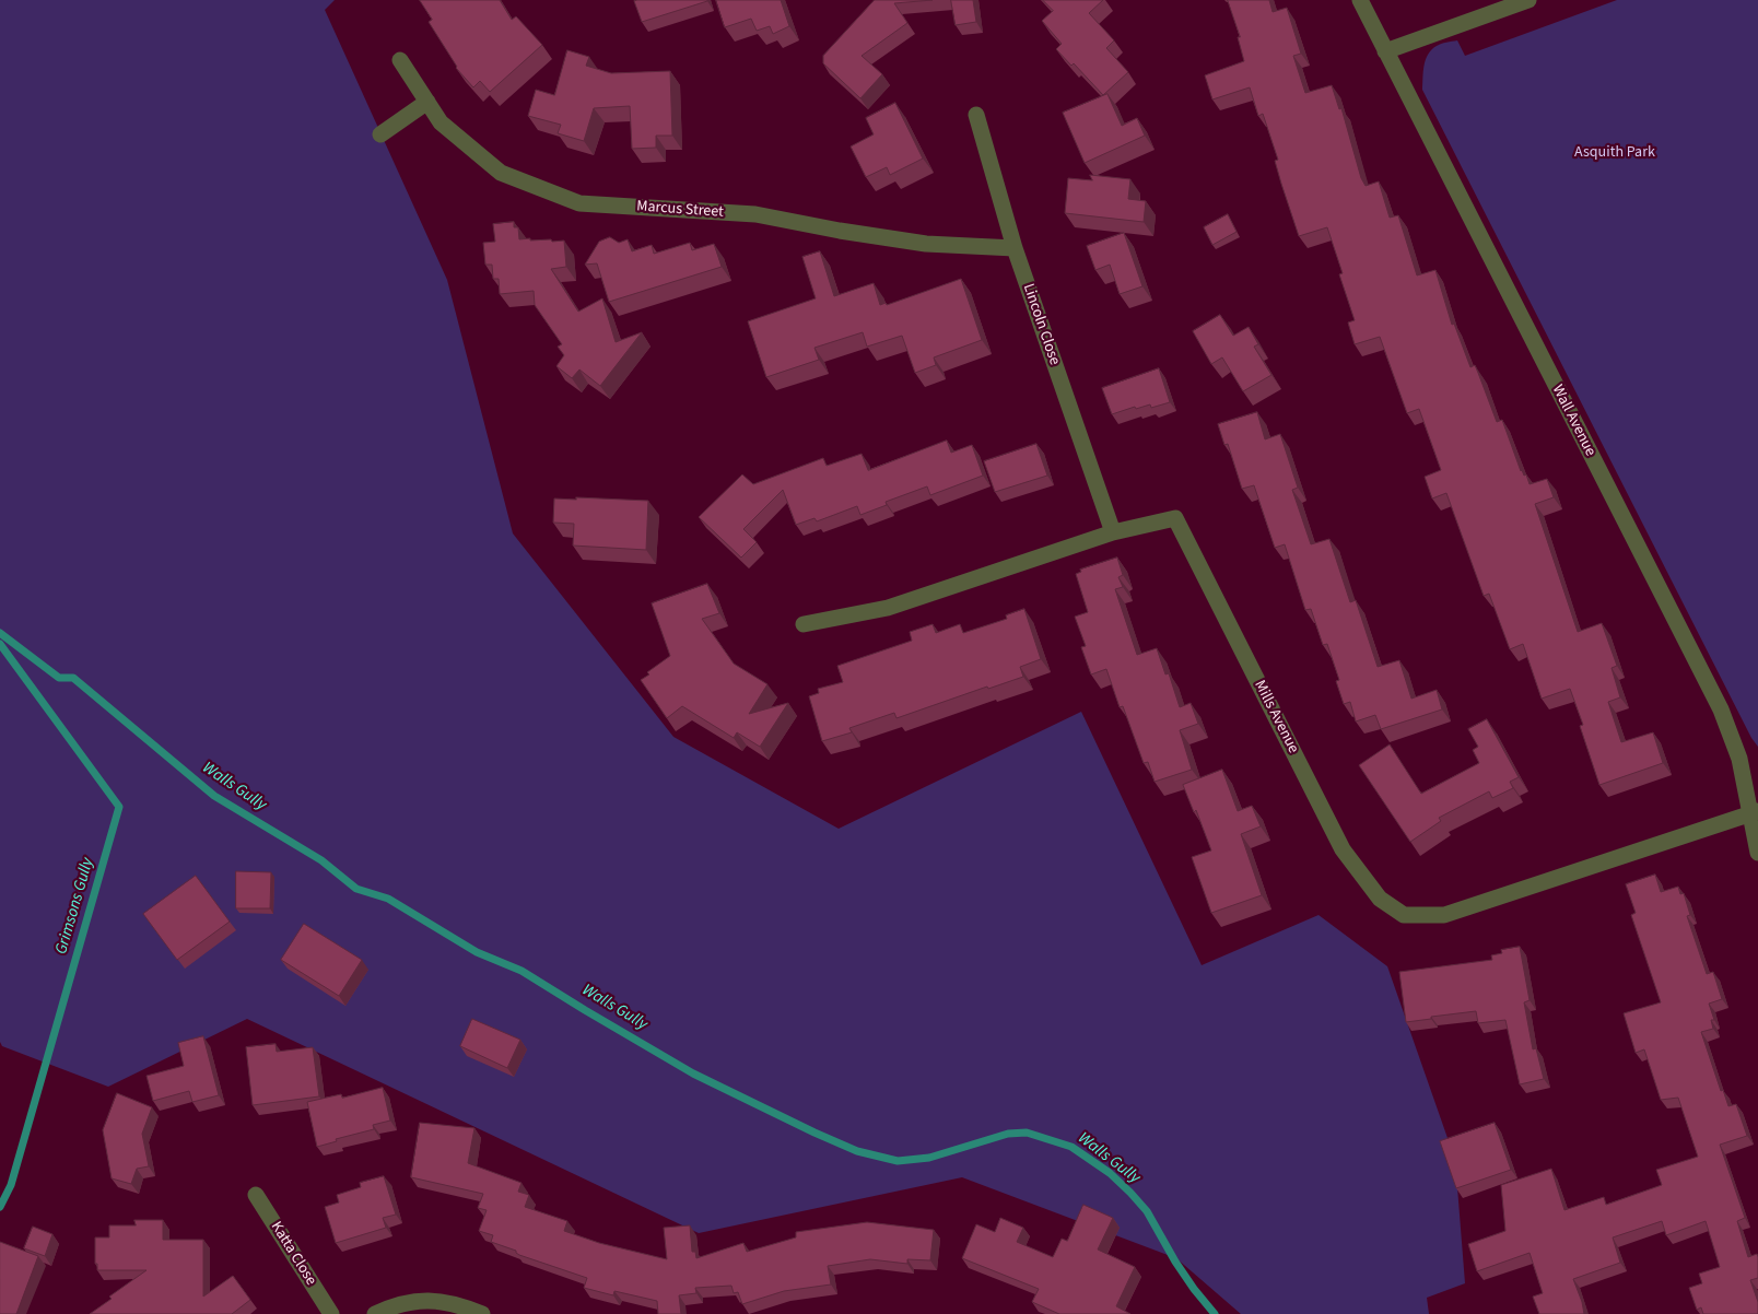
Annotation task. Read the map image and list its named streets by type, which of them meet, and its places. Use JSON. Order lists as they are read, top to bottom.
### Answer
{
  "streets": {
    "street": [
      "Marcus Street",
      "Lincoln Close",
      "Wall Avenue",
      "Mills Avenue",
      "Katta Close"
    ]
  },
  "crossings": [
    ["Marcus Street", "Lincoln Close"],
    ["Lincoln Close", "Mills Avenue"],
    ["Wall Avenue", "Mills Avenue"]
  ],
  "water": ["Walls Gully", "Grimsons Gully"],
  "parks": ["Asquith Park"]
}
